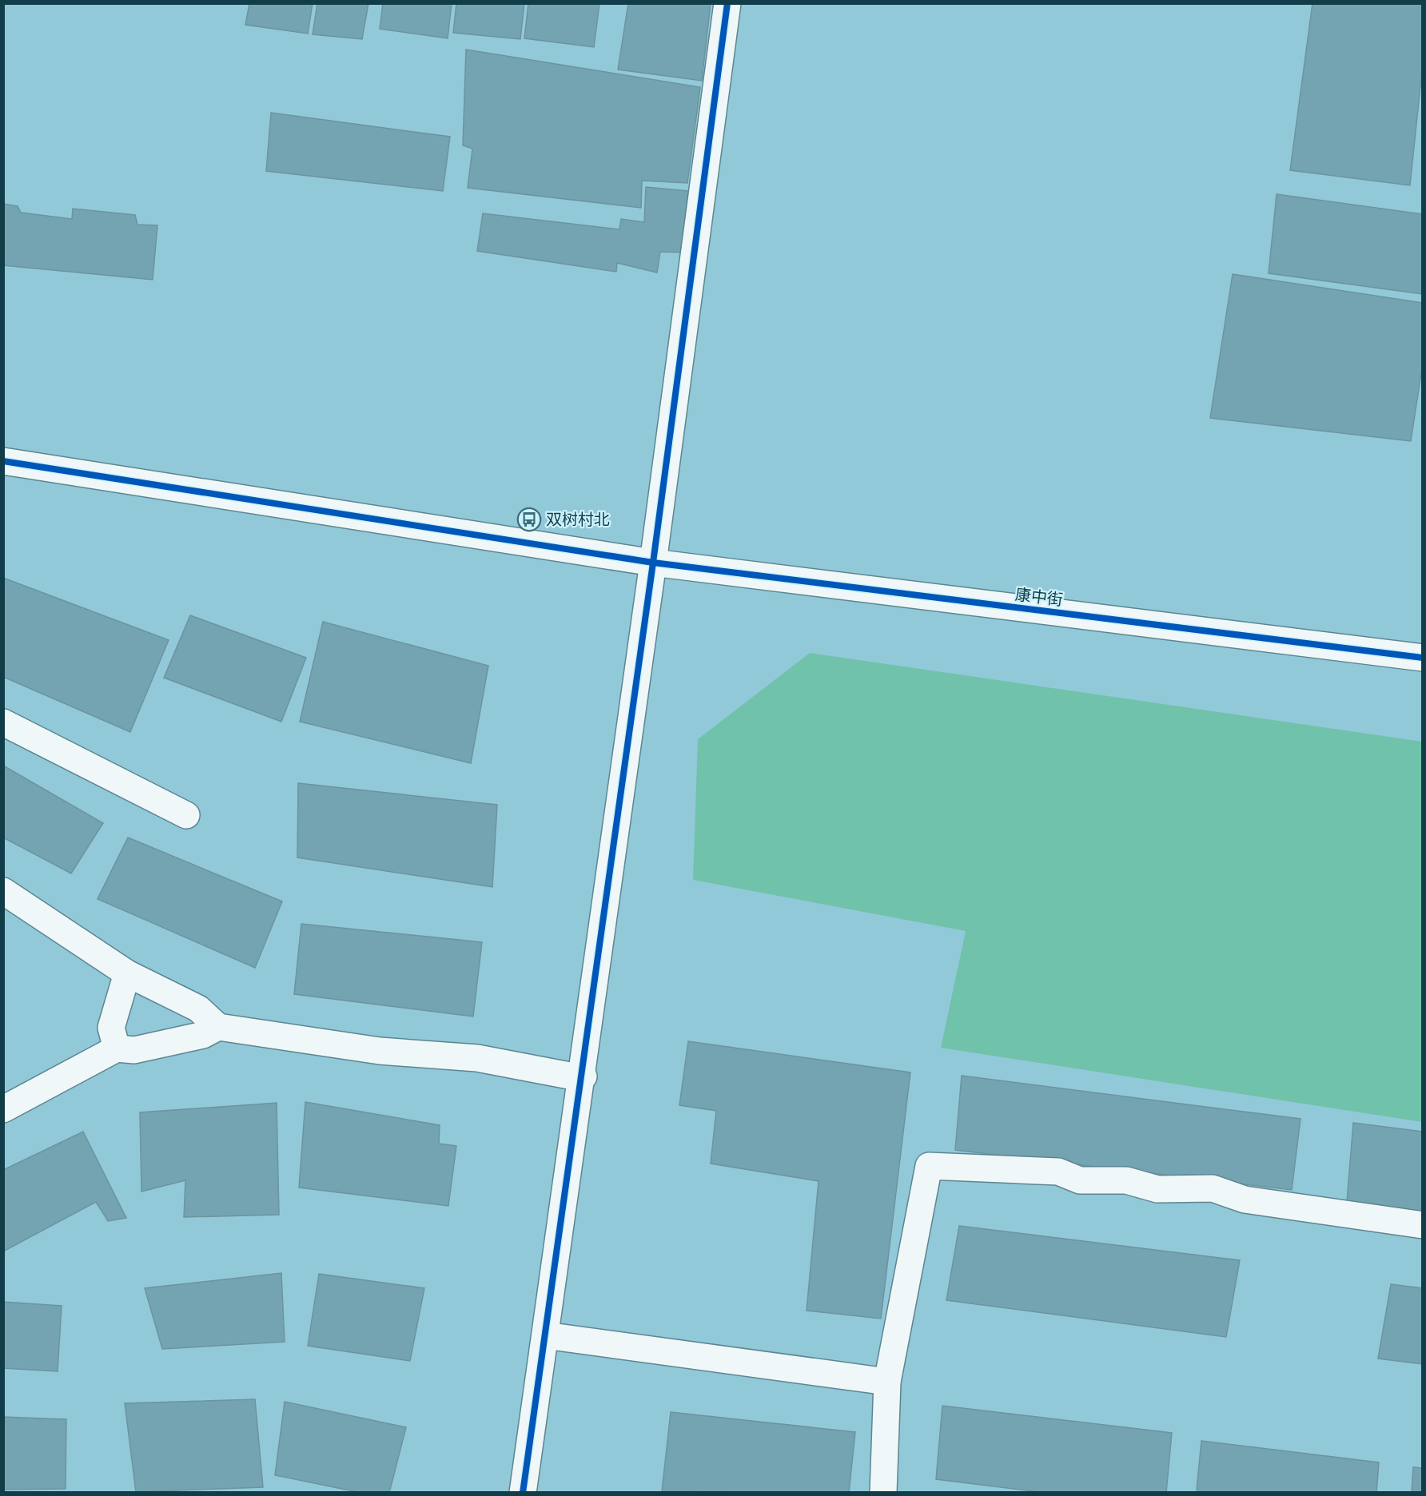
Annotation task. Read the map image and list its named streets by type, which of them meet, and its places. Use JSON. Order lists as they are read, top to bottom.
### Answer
{
  "streets": {
    "street": ["康中街"]
  },
  "places": {
    "bus stop": ["双树村北"]
  }
}
